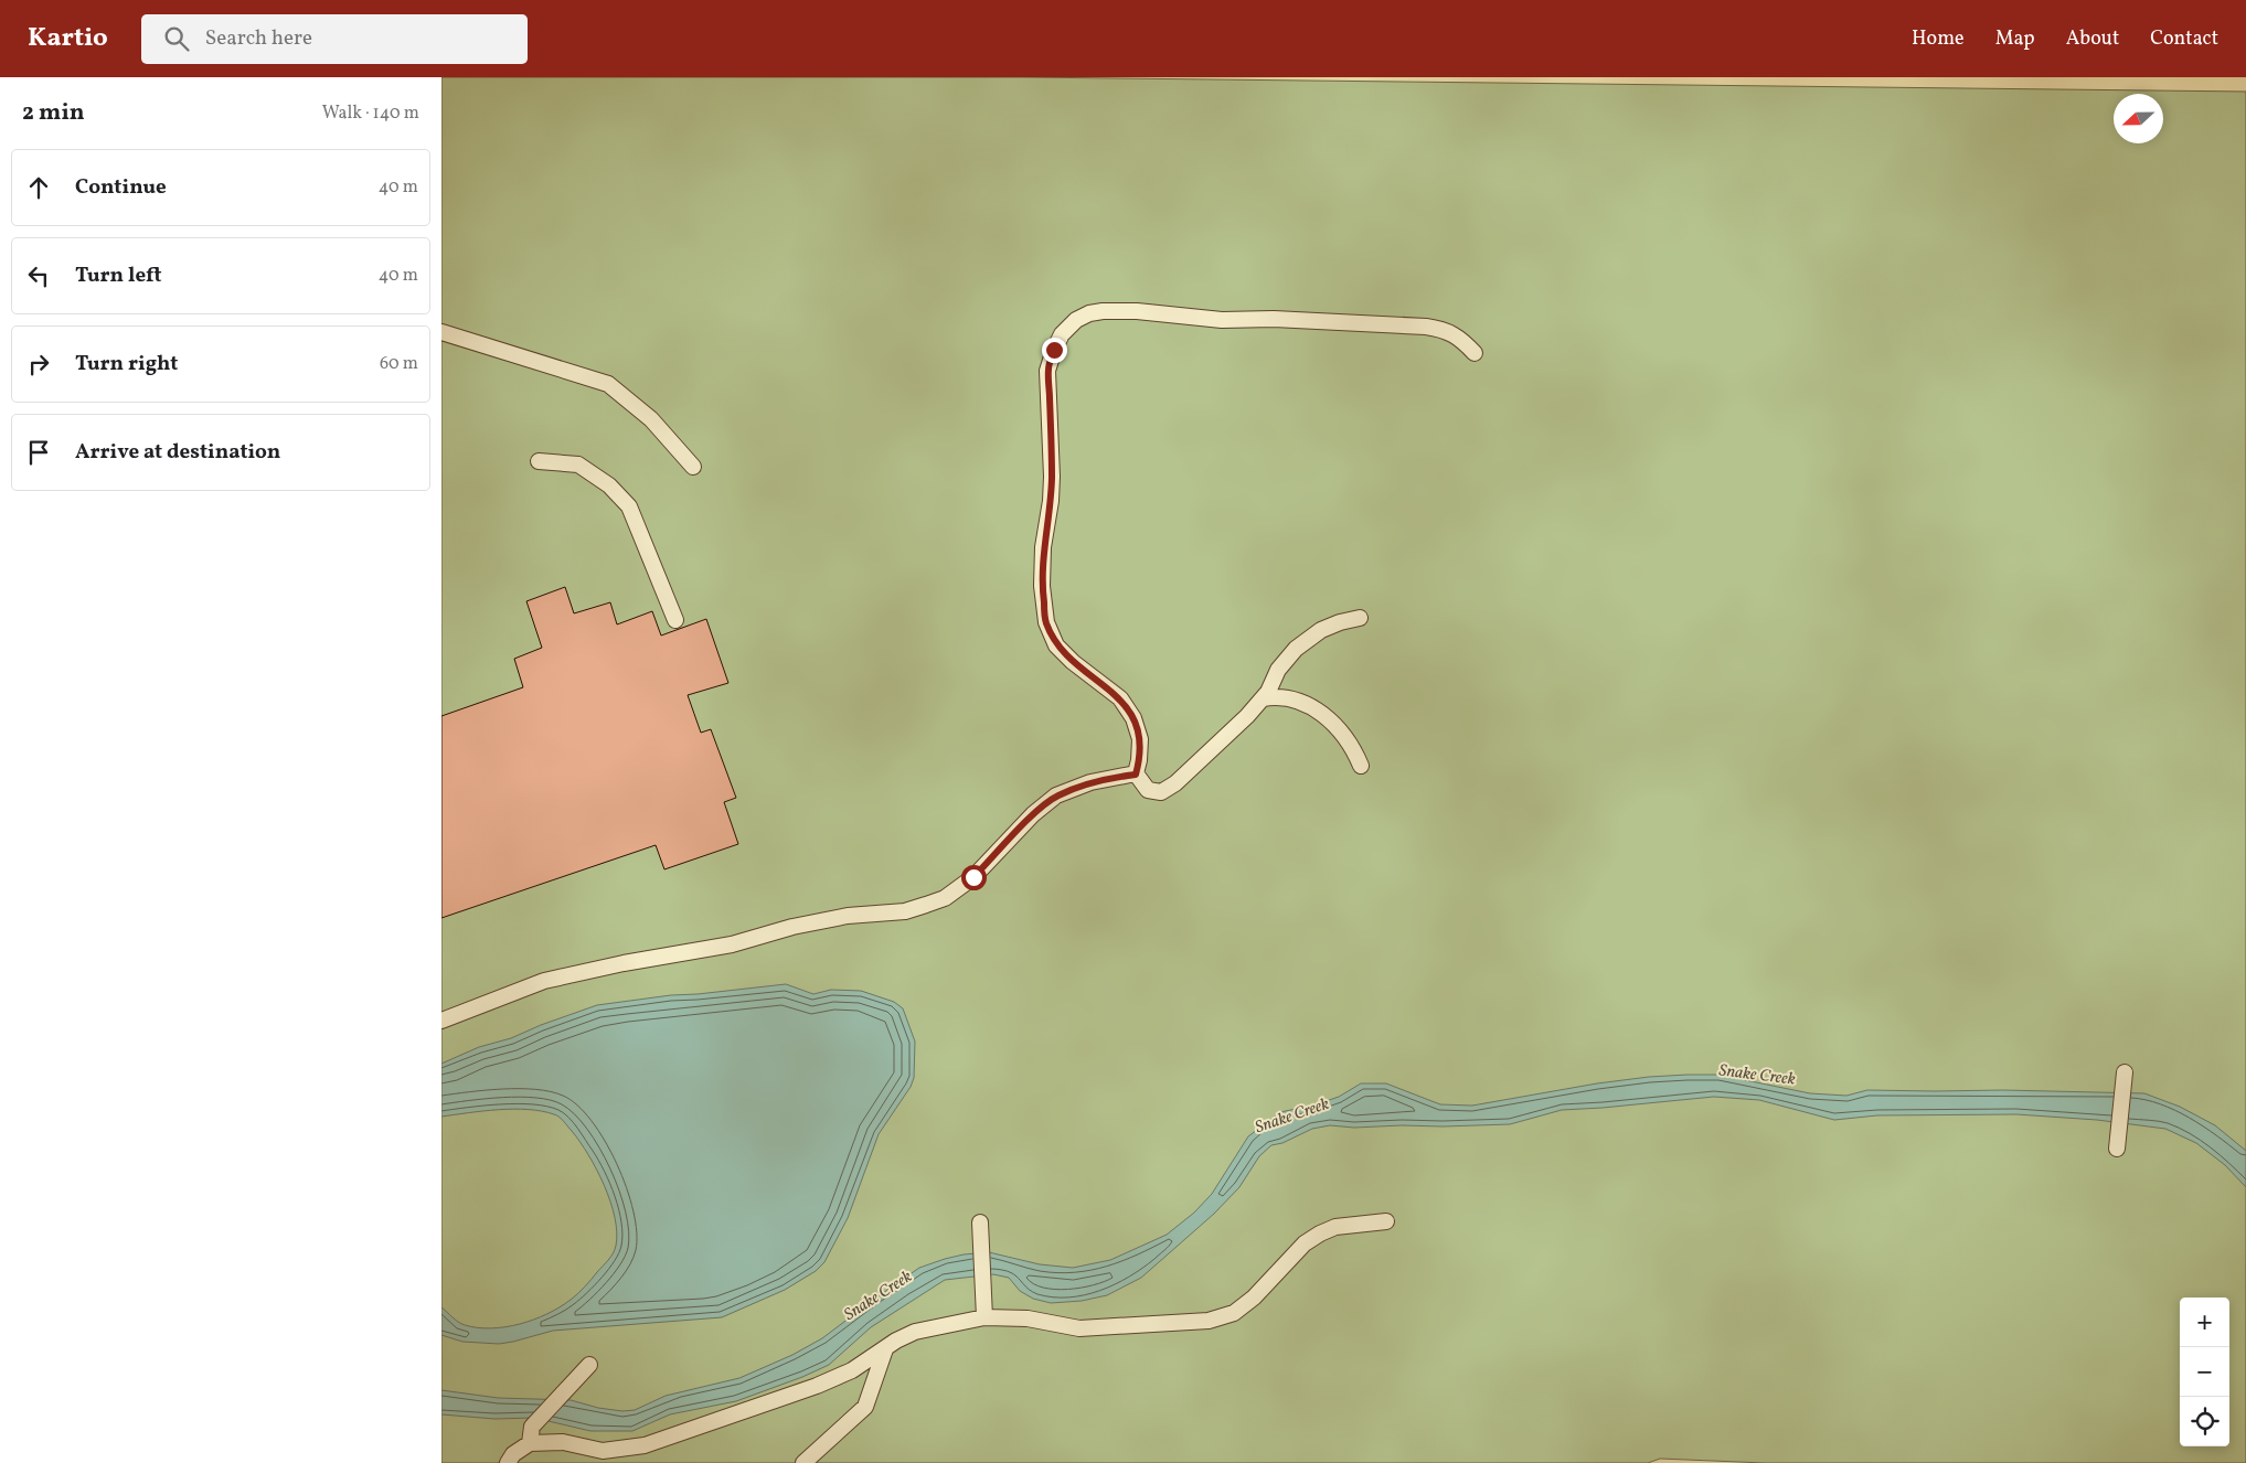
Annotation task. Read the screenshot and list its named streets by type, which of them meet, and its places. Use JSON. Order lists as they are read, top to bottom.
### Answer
{
  "water": ["Snake Creek"],
  "north": "left",
  "page": {
    "header": "Kartio",
    "search": "Search here",
    "nav": [
      "Home",
      "Map",
      "About",
      "Contact"
    ],
    "heading": ["2 min", "Walk · 140 m"],
    "list": [
      ["Continue", "40 m"],
      ["Turn left", "40 m"],
      ["Turn right", "60 m"],
      "Arrive at destination"
    ],
    "map_buttons": ["+", "−"]
  }
}
